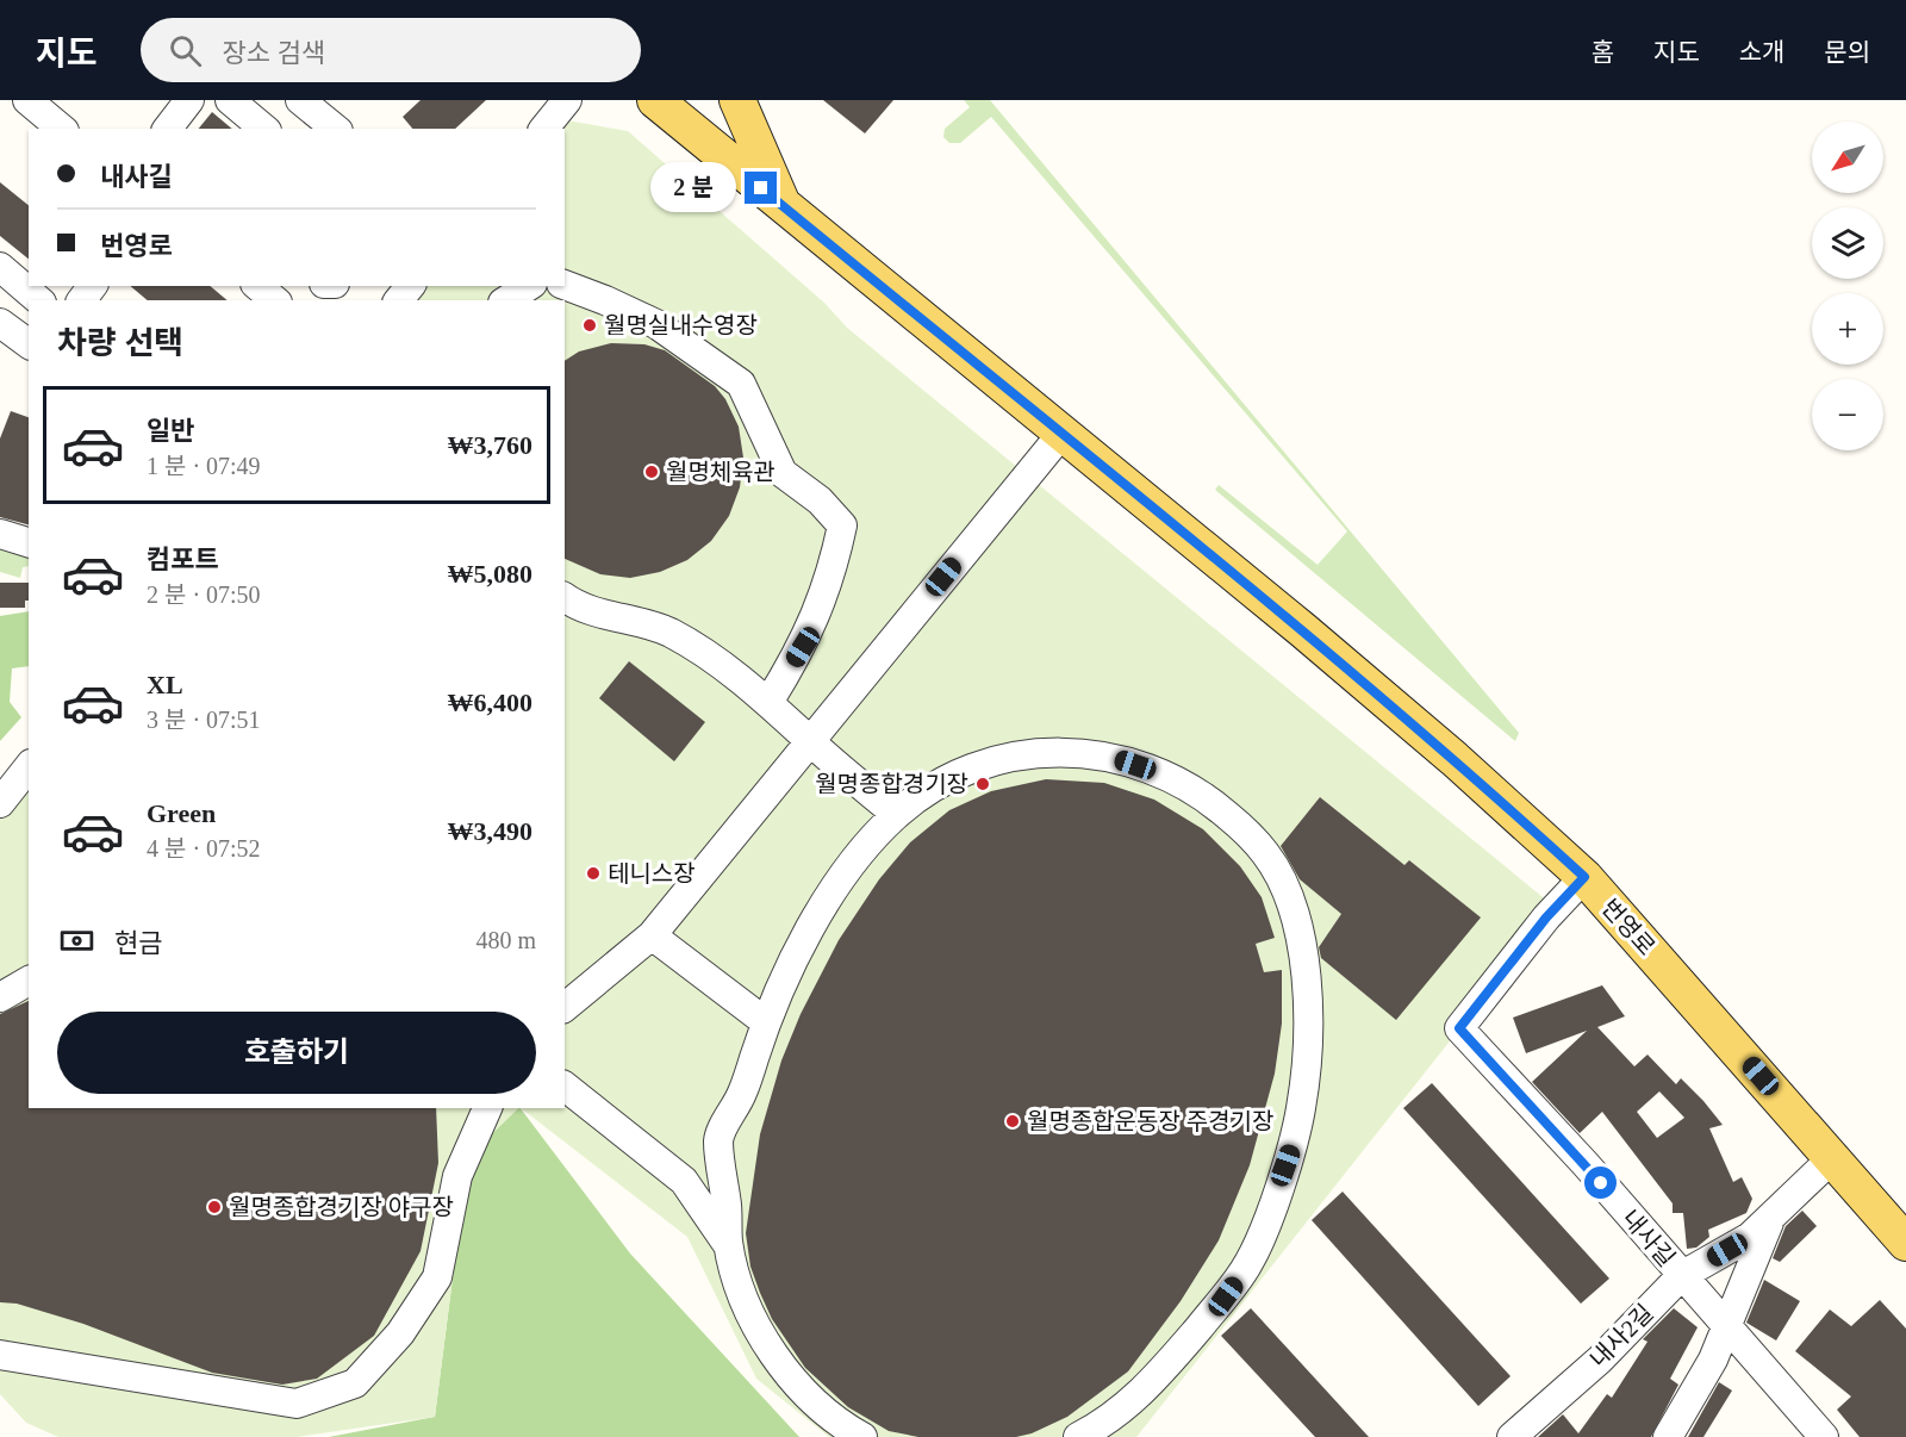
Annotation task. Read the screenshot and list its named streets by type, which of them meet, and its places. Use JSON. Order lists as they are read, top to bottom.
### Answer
{
  "streets": {
    "main road": ["번영로"],
    "street": ["내사길", "내사2길"]
  },
  "crossings": [
    ["번영로", "내사길"],
    ["번영로", "내사2길"],
    ["내사길", "내사2길"]
  ],
  "places": [
    "월명실내수영장",
    "월명체육관",
    "월명종합경기장",
    "테니스장",
    "월명종합운동장 주경기장",
    "월명종합경기장 야구장"
  ],
  "north": "bottom left",
  "page": {
    "header": "지도",
    "search": "장소 검색",
    "nav": [
      "홈",
      "지도",
      "소개",
      "문의"
    ],
    "map_buttons": ["+", "−"],
    "banner": ["내사길", "번영로"],
    "bubble": "2 분",
    "heading": "차량 선택",
    "list": [
      {
        "name": "일반",
        "note": "1 분 · 07:49",
        "value": "₩3,760"
      },
      {
        "name": "컴포트",
        "note": "2 분 · 07:50",
        "value": "₩5,080"
      },
      {
        "name": "XL",
        "note": "3 분 · 07:51",
        "value": "₩6,400"
      },
      {
        "name": "Green",
        "note": "4 분 · 07:52",
        "value": "₩3,490"
      }
    ],
    "pay": ["현금", "480 m"],
    "buttons": "호출하기"
  }
}
